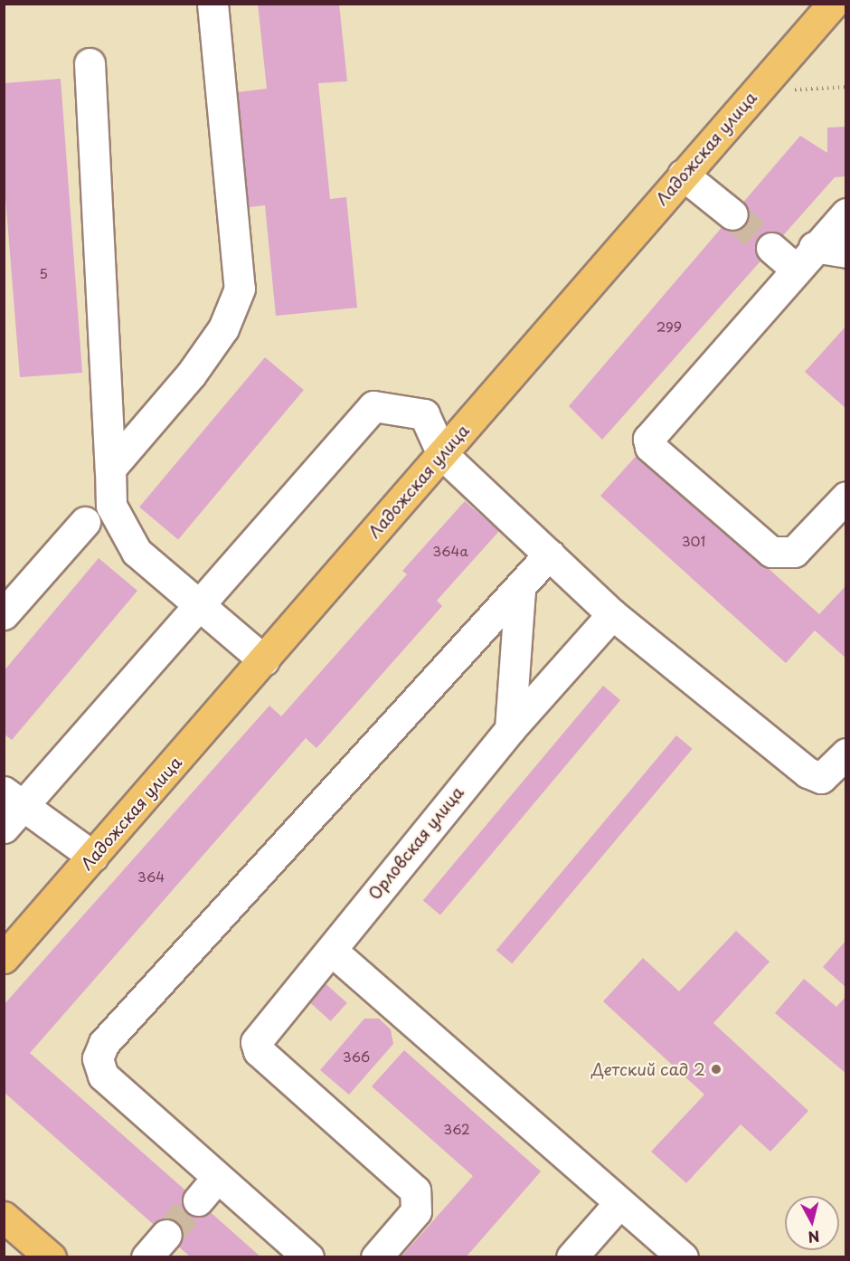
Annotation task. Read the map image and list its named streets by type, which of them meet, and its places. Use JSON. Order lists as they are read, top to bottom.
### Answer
{
  "streets": {
    "main road": ["Ладожская улица"],
    "street": ["Орловская улица"]
  },
  "places": ["Детский сад 2"],
  "house_numbers": [
    "5",
    "299",
    "301",
    "364а",
    "364",
    "366",
    "362"
  ],
  "north": "bottom"
}
